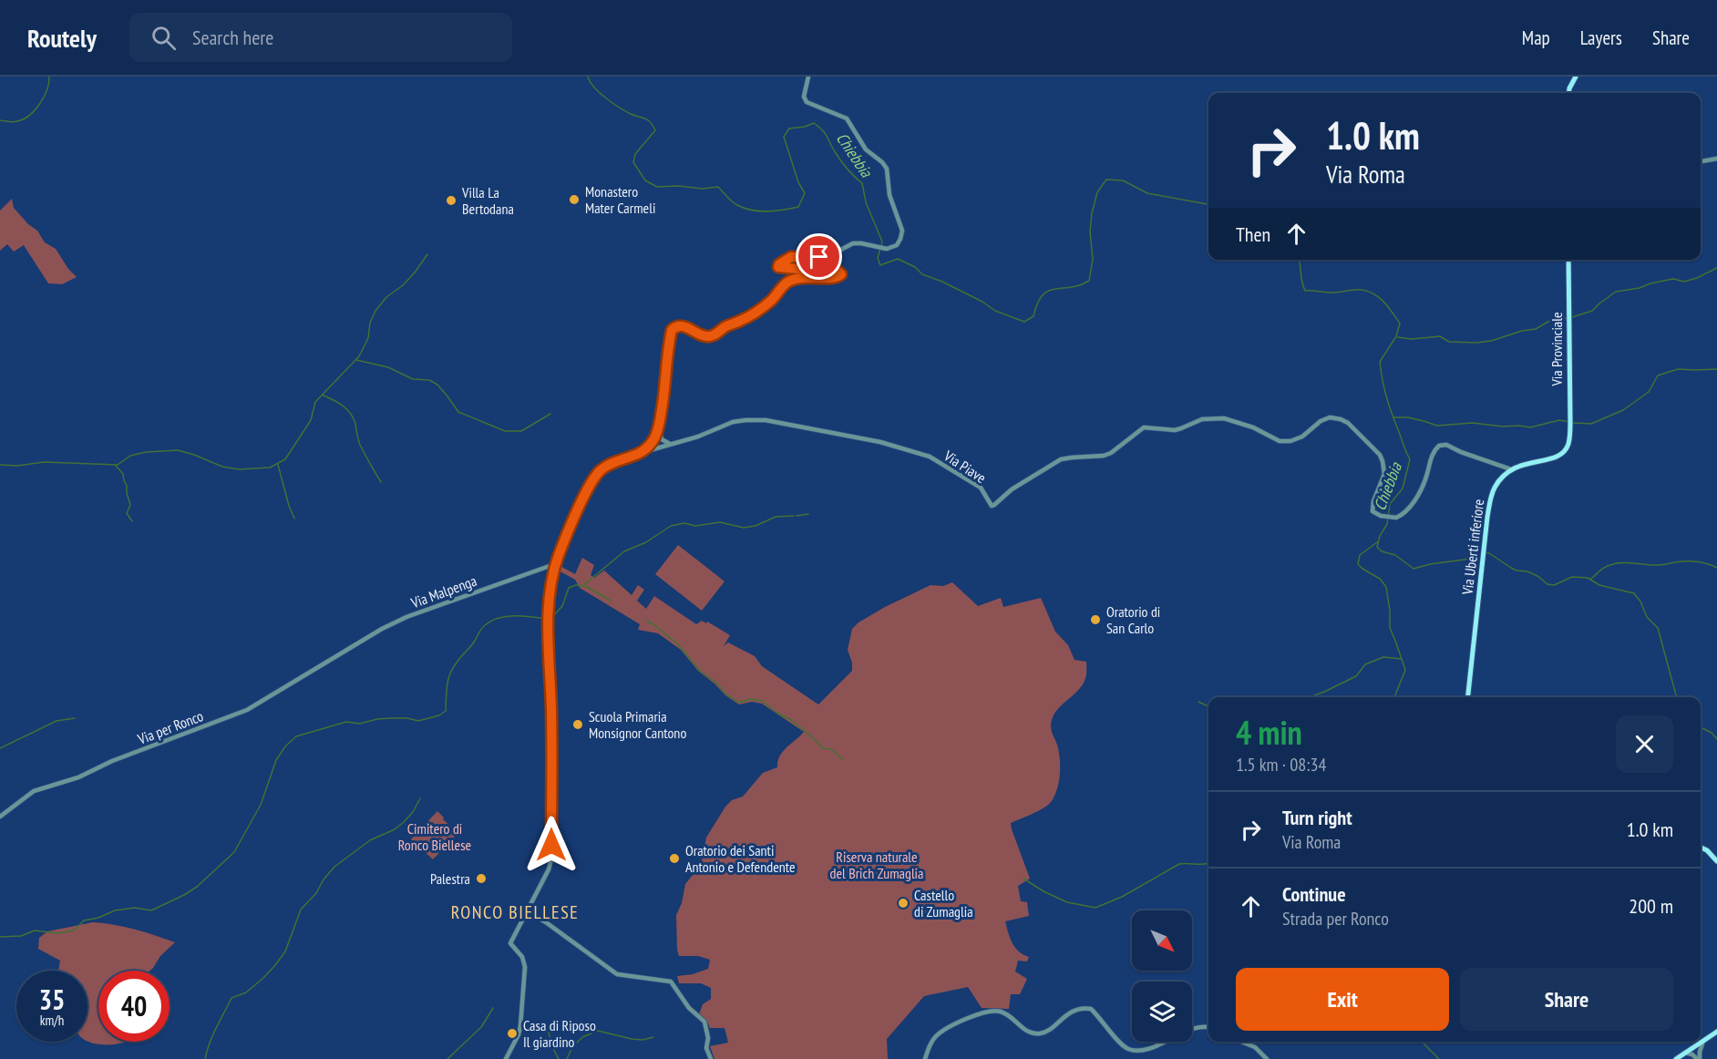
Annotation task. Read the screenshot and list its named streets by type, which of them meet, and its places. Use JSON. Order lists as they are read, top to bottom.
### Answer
{
  "streets": {
    "main road": ["Via Provinciale", "Via Uberti inferiore"],
    "street": ["Via Piave", "Via Malpenga", "Via per Ronco"]
  },
  "crossings": [
    ["Via Provinciale", "Via Uberti inferiore"],
    ["Via Piave", "Via Malpenga"],
    ["Via Malpenga", "Via per Ronco"]
  ],
  "districts": ["RONCO BIELLESE"],
  "water": ["Chiebbia"],
  "parks": ["Cimitero di Ronco Biellese", "Riserva naturale del Brich Zumaglia"],
  "places": [
    "Monastero Mater Carmeli",
    "Villa La Bertodana",
    "Oratorio di San Carlo",
    "Scuola Primaria Monsignor Cantono",
    "Oratorio dei Santi Antonio e Defendente",
    "Palestra",
    "Castello di Zumaglia",
    "Casa di Riposo Il giardino"
  ],
  "north": "bottom right",
  "page": {
    "header": "Routely",
    "search": "Search here",
    "nav": ["Map", "Layers", "Share"],
    "turn": ["1.0 km", "Via Roma"],
    "then": "Then",
    "heading": ["4 min", "1.5 km · 08:34"],
    "list": [
      {
        "name": "Turn right",
        "note": "Via Roma",
        "value": "1.0 km"
      },
      {
        "name": "Continue",
        "note": "Strada per Ronco",
        "value": "200 m"
      }
    ],
    "buttons": ["Exit", "Share"],
    "speed": "35 km/h",
    "limit": "40"
  }
}
